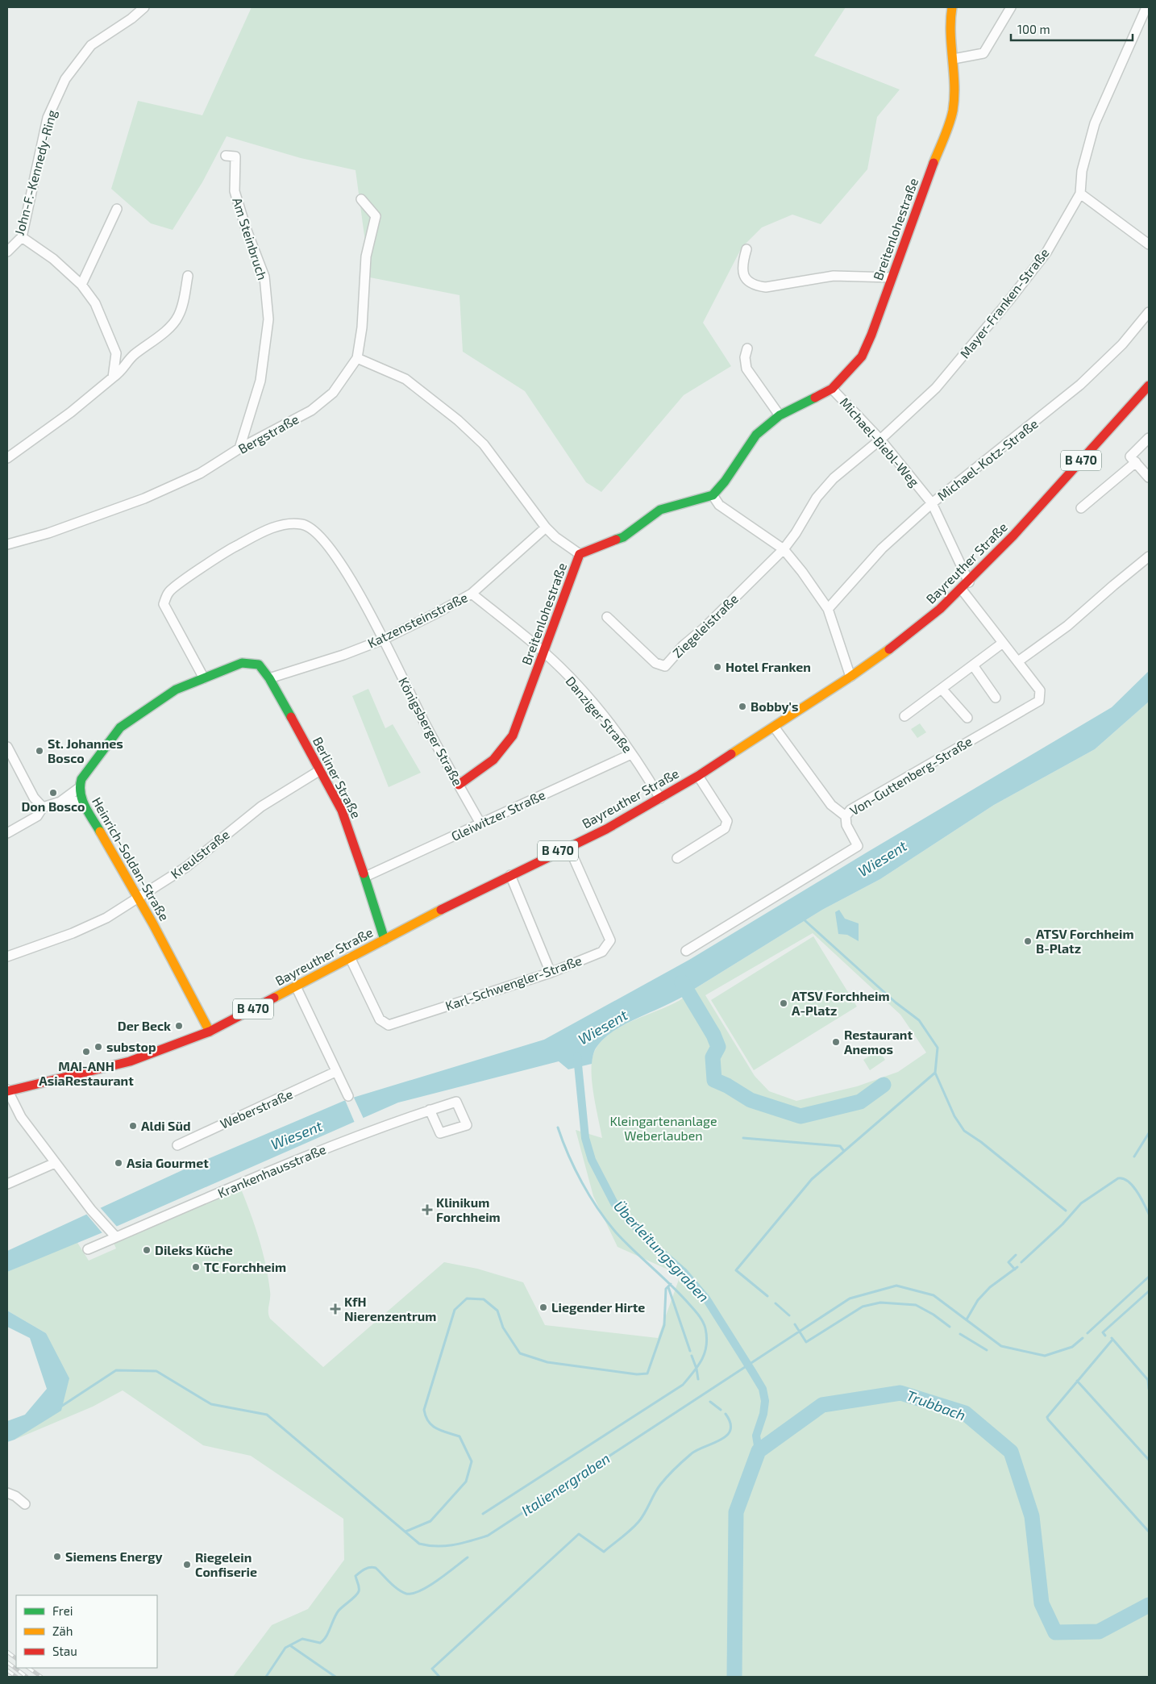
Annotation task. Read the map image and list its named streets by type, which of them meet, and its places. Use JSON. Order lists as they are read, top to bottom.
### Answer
{
  "streets": {
    "street": [
      "John-F.-Kennedy-Ring",
      "Breitenlohestraße",
      "Am Steinbruch",
      "Mayer-Franken-Straße",
      "Bergstraße",
      "Michael-Biebl-Weg",
      "Michael-Kotz-Straße",
      "B 470",
      "Bayreuther Straße",
      "Katzensteinstraße",
      "Ziegeleistraße",
      "Danziger Straße",
      "Königsberger Straße",
      "Von-Guttenberg-Straße",
      "Berliner Straße",
      "Gleiwitzer Straße",
      "Kreulstraße",
      "Heinrich-Soldan-Straße",
      "Karl-Schwengler-Straße",
      "Weberstraße",
      "Krankenhausstraße"
    ]
  },
  "crossings": [
    ["Breitenlohestraße", "Michael-Biebl-Weg"],
    ["Breitenlohestraße", "Danziger Straße"],
    ["Breitenlohestraße", "Königsberger Straße"],
    ["Am Steinbruch", "Bergstraße"],
    ["Mayer-Franken-Straße", "Michael-Biebl-Weg"],
    ["Mayer-Franken-Straße", "Ziegeleistraße"],
    ["Michael-Biebl-Weg", "Michael-Kotz-Straße"],
    ["Michael-Biebl-Weg", "Bayreuther Straße"],
    ["Bayreuther Straße", "Danziger Straße"],
    ["Bayreuther Straße", "Von-Guttenberg-Straße"],
    ["Bayreuther Straße", "Berliner Straße"],
    ["Bayreuther Straße", "Heinrich-Soldan-Straße"],
    ["Bayreuther Straße", "Karl-Schwengler-Straße"],
    ["Katzensteinstraße", "Danziger Straße"],
    ["Katzensteinstraße", "Königsberger Straße"],
    ["Katzensteinstraße", "Berliner Straße"],
    ["Katzensteinstraße", "Heinrich-Soldan-Straße"],
    ["Danziger Straße", "Gleiwitzer Straße"],
    ["Königsberger Straße", "Gleiwitzer Straße"],
    ["Königsberger Straße", "Heinrich-Soldan-Straße"],
    ["Berliner Straße", "Gleiwitzer Straße"],
    ["Berliner Straße", "Kreulstraße"],
    ["Berliner Straße", "Heinrich-Soldan-Straße"],
    ["Kreulstraße", "Heinrich-Soldan-Straße"]
  ],
  "water": [
    "Wiesent",
    "Überleitungsgraben",
    "Trubbach",
    "Italienergraben"
  ],
  "parks": ["Kleingartenanlage Weberlauben"],
  "places": {
    "other": [
      "Hotel Franken",
      "Bobby's",
      "St. Johannes Bosco",
      "Don Bosco",
      "ATSV Forchheim B-Platz",
      "ATSV Forchheim A-Platz",
      "Der Beck",
      "Restaurant Anemos",
      "substop",
      "MAI-ANH AsiaRestaurant",
      "Aldi Süd",
      "Asia Gourmet",
      "Dileks Küche",
      "TC Forchheim",
      "Liegender Hirte",
      "Siemens Energy",
      "Riegelein Confiserie"
    ],
    "health": ["Klinikum Forchheim", "KfH Nierenzentrum"]
  },
  "legend": ["Frei", "Zäh", "Stau"],
  "scale_bar": "100 m"
}
